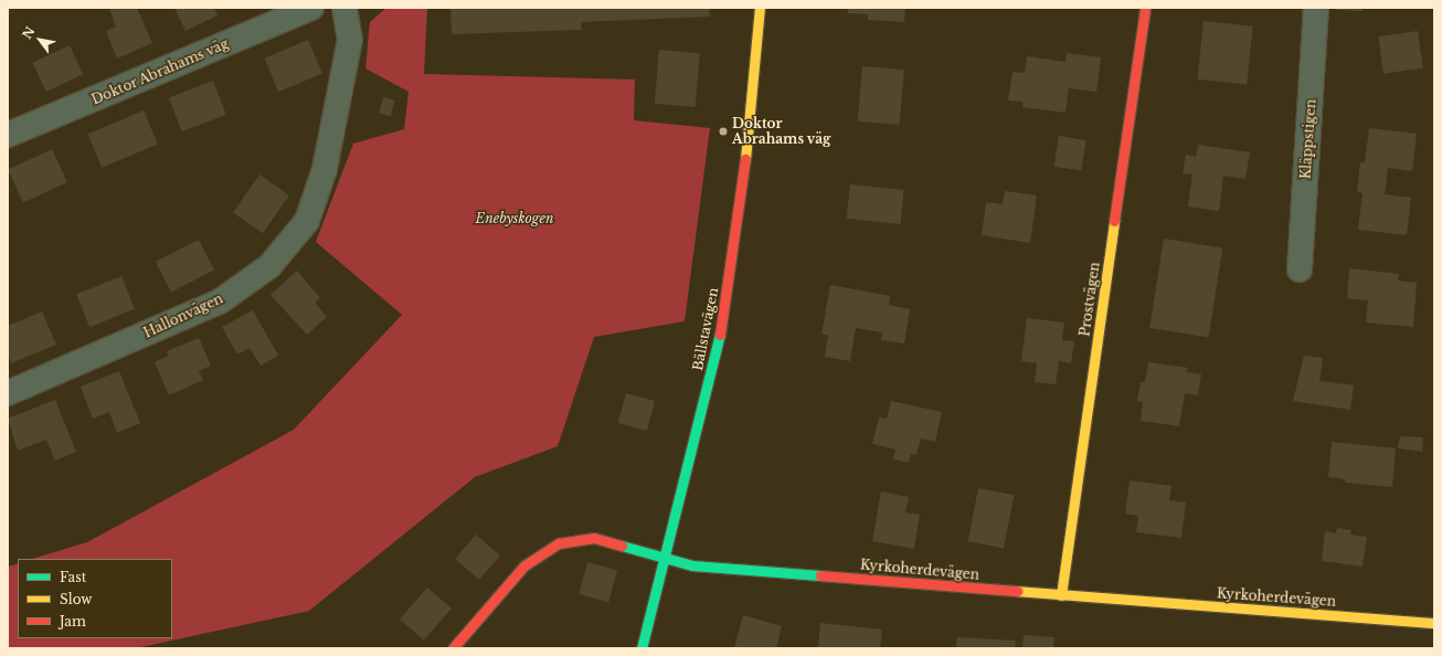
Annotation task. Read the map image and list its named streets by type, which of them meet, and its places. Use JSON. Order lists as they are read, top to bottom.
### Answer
{
  "streets": {
    "street": [
      "Doktor Abrahams väg",
      "Kläppstigen",
      "Prostvägen",
      "Hallonvägen",
      "Bällstavägen",
      "Kyrkoherdevägen"
    ]
  },
  "crossings": [
    ["Prostvägen", "Kyrkoherdevägen"],
    ["Bällstavägen", "Kyrkoherdevägen"]
  ],
  "parks": ["Enebyskogen"],
  "places": ["Doktor Abrahams väg"],
  "legend": ["Fast", "Slow", "Jam"],
  "north": "top left"
}
